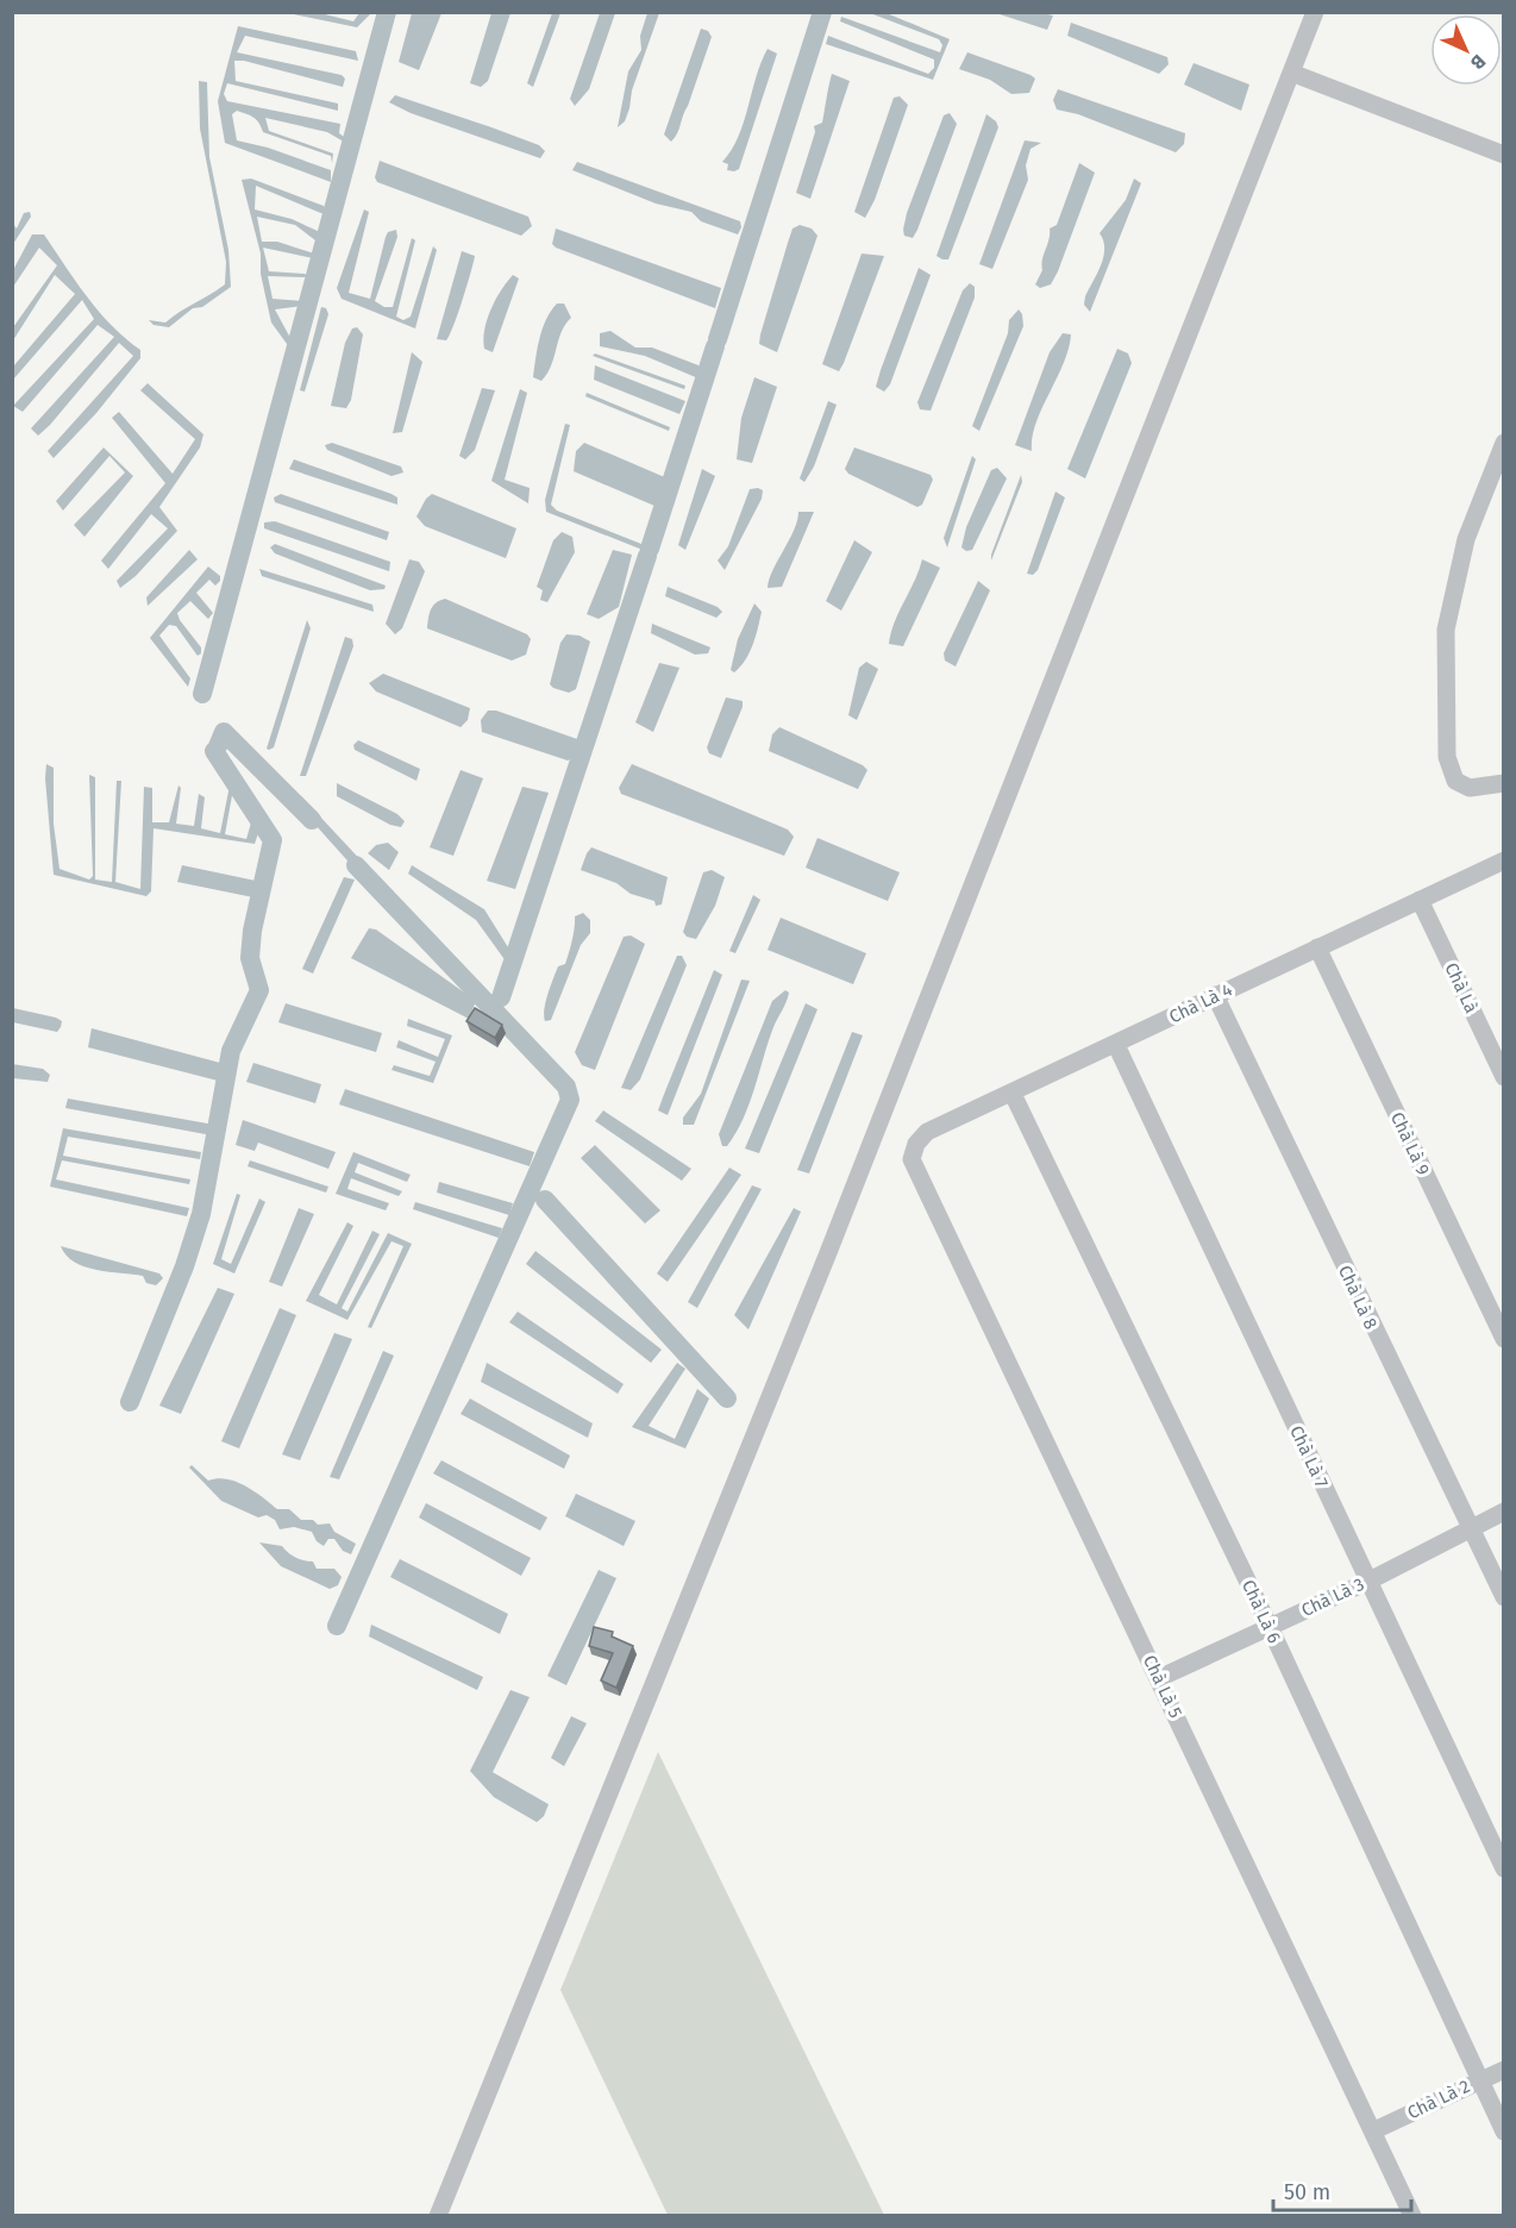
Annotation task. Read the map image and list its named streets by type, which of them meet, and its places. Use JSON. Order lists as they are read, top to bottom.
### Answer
{
  "streets": {
    "street": [
      "Chà Là",
      "Chà Là 4",
      "Chà Là 9",
      "Chà Là 8",
      "Chà Là 7",
      "Chà Là 3",
      "Chà Là 6",
      "Chà Là 5",
      "Chà Là 2"
    ]
  },
  "crossings": [
    ["Chà Là", "Chà Là 4"],
    ["Chà Là 4", "Chà Là 9"],
    ["Chà Là 4", "Chà Là 8"],
    ["Chà Là 4", "Chà Là 7"],
    ["Chà Là 4", "Chà Là 6"],
    ["Chà Là 4", "Chà Là 5"],
    ["Chà Là 8", "Chà Là 3"],
    ["Chà Là 7", "Chà Là 3"],
    ["Chà Là 3", "Chà Là 6"],
    ["Chà Là 3", "Chà Là 5"],
    ["Chà Là 6", "Chà Là 2"],
    ["Chà Là 5", "Chà Là 2"]
  ],
  "scale_bar": "50 m",
  "north": "bottom right"
}
